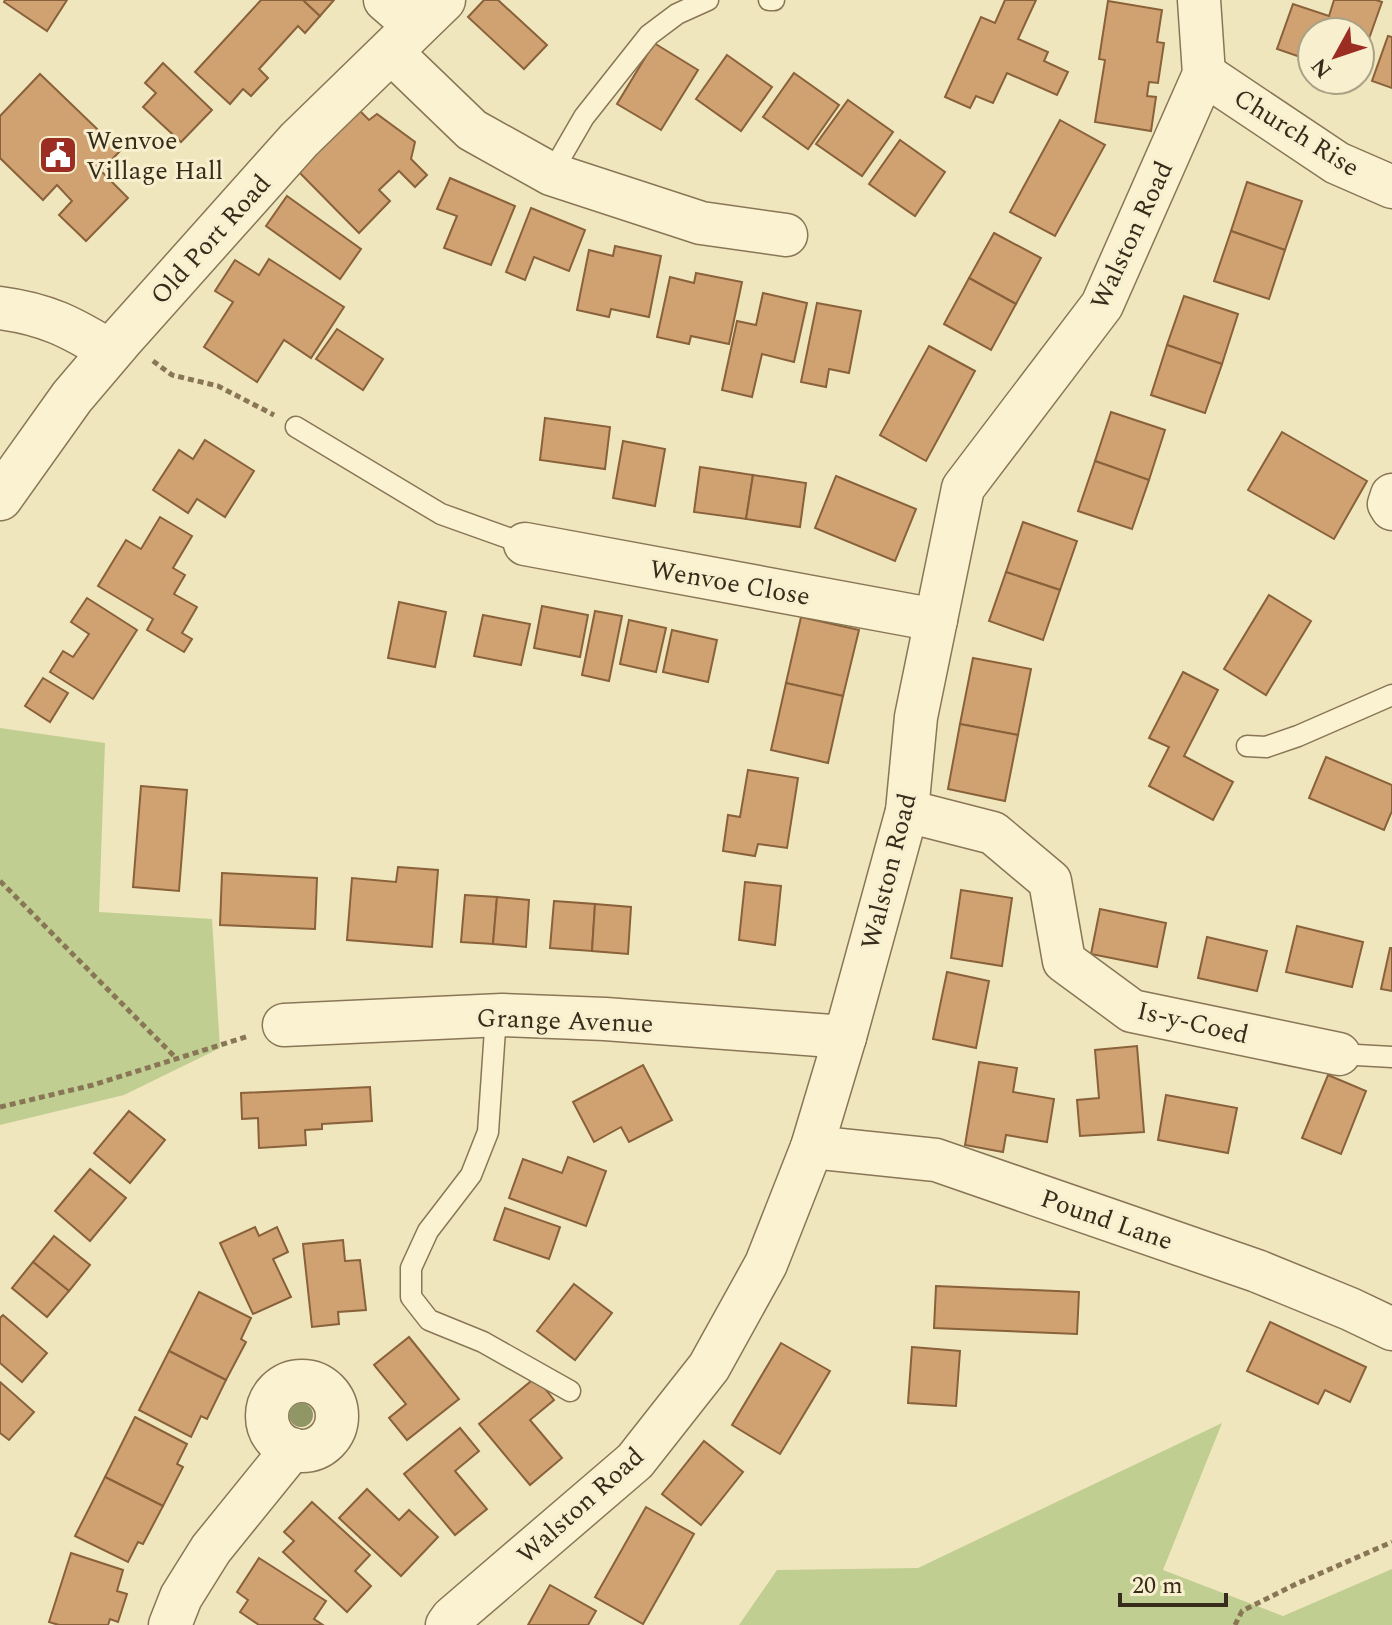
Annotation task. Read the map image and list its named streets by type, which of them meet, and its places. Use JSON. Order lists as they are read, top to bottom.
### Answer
{
  "streets": {
    "street": [
      "Church Rise",
      "Walston Road",
      "Old Port Road",
      "Wenvoe Close",
      "Grange Avenue",
      "Is-y-Coed",
      "Pound Lane"
    ]
  },
  "crossings": [
    ["Church Rise", "Walston Road"],
    ["Walston Road", "Wenvoe Close"],
    ["Walston Road", "Grange Avenue"],
    ["Walston Road", "Is-y-Coed"],
    ["Walston Road", "Pound Lane"]
  ],
  "places": {
    "public building": ["Wenvoe Village Hall"]
  },
  "scale_bar": "20 m",
  "north": "bottom left"
}
